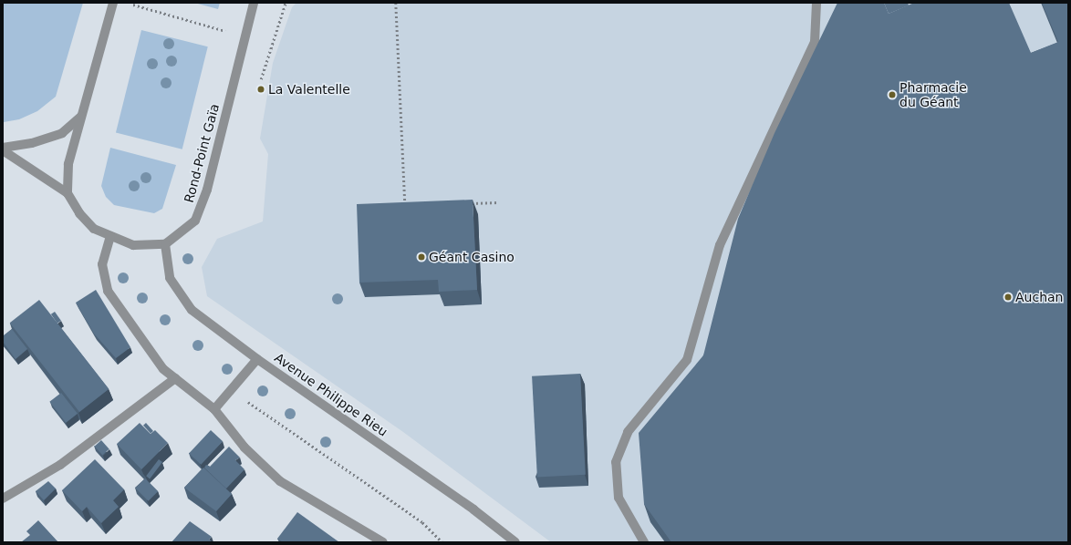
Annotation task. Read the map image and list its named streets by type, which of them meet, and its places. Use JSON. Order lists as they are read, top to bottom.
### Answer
{
  "streets": {
    "street": ["Rond-Point Gaïa", "Avenue Philippe Rieu"]
  },
  "crossings": [
    ["Rond-Point Gaïa", "Avenue Philippe Rieu"]
  ],
  "places": [
    "La Valentelle",
    "Pharmacie du Géant",
    "Géant Casino",
    "Auchan"
  ]
}
